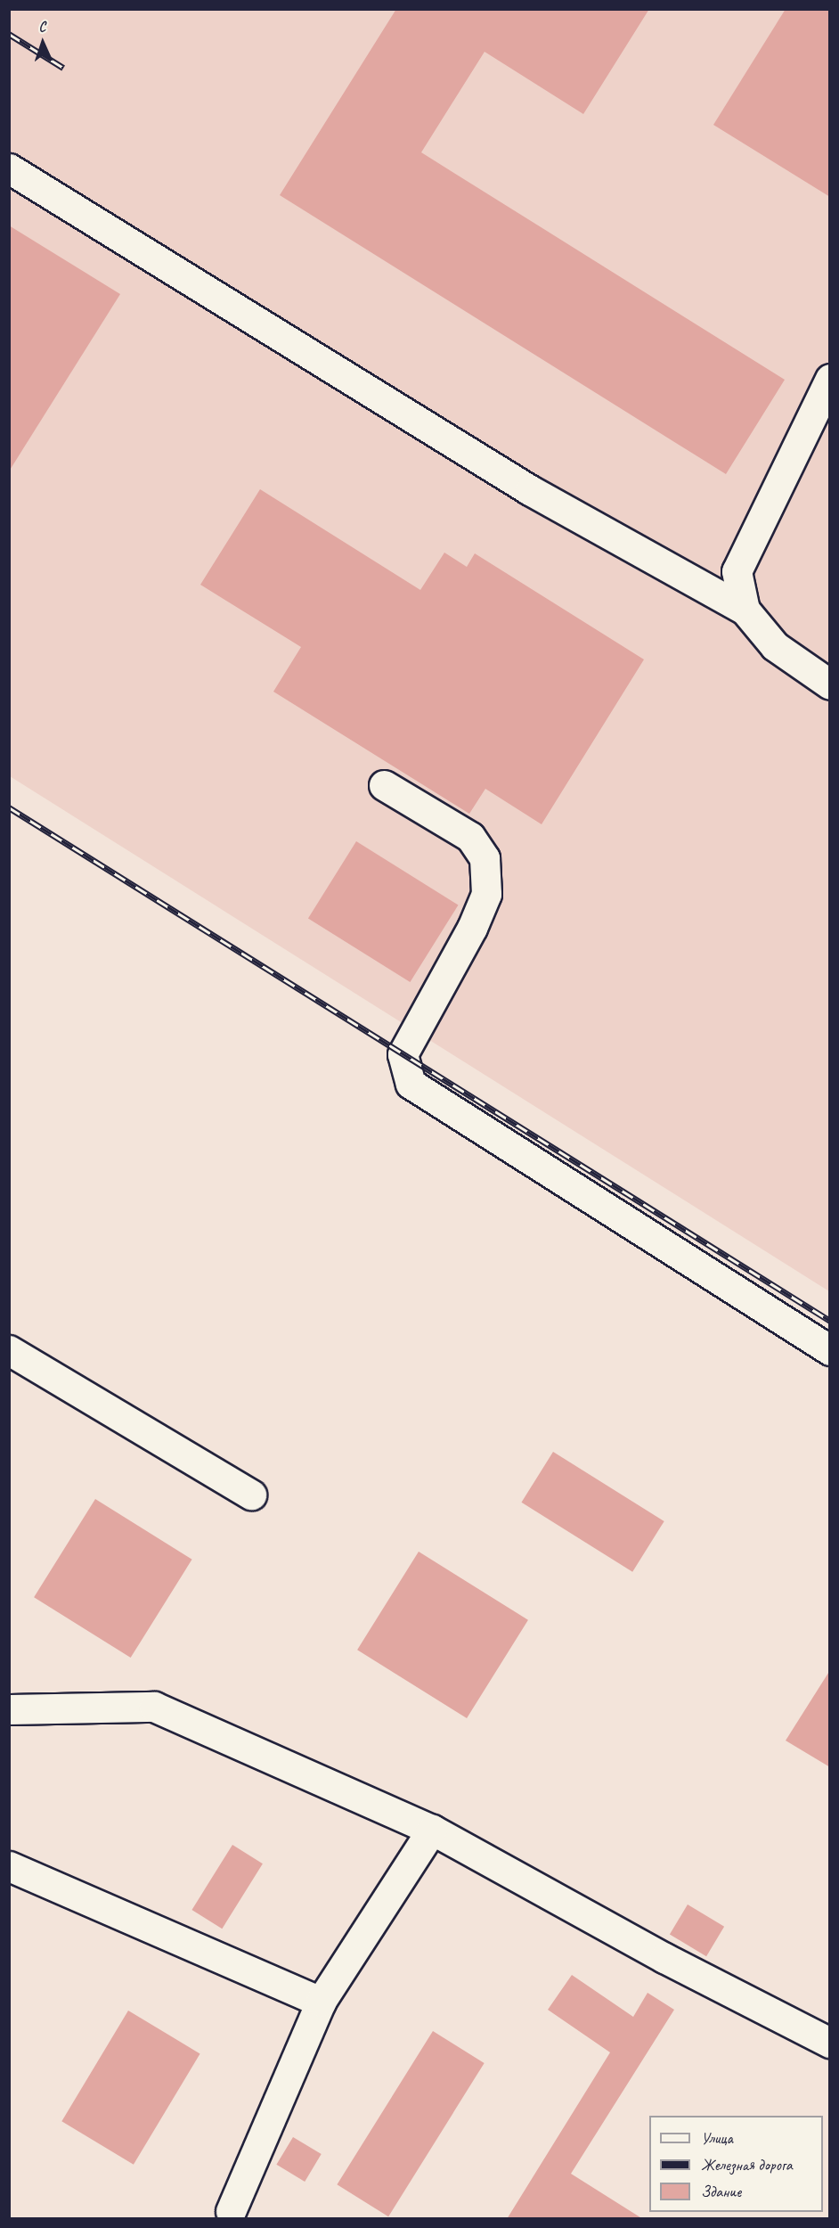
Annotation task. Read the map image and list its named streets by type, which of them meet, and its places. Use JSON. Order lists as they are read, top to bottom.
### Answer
{
  "legend": ["Улица", "Железная дорога", "Здание"],
  "north": "top"
}
